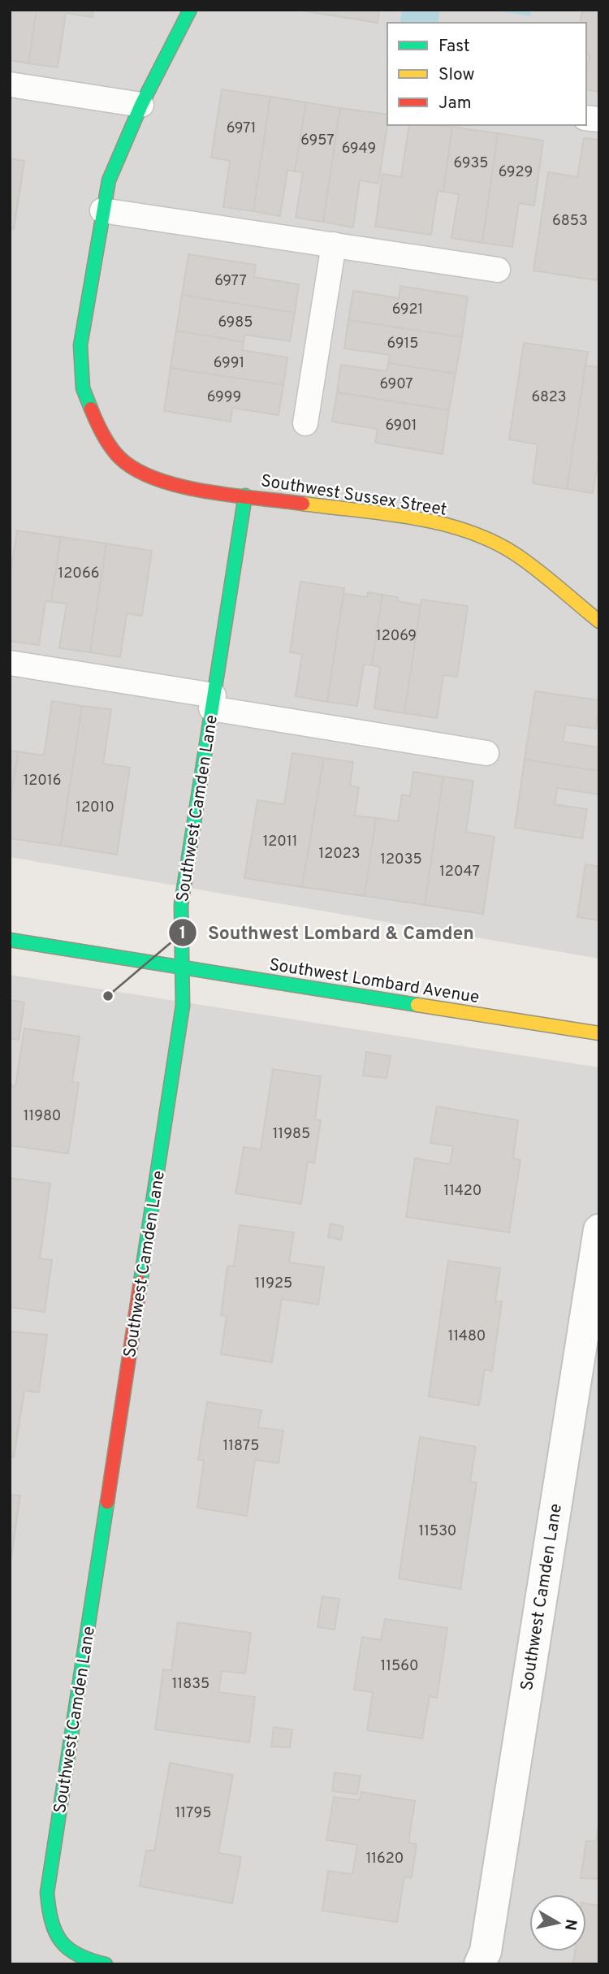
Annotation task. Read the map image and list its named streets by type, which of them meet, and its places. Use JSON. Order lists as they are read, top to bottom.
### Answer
{
  "streets": {
    "street": ["Southwest Sussex Street", "Southwest Camden Lane", "Southwest Lombard Avenue"]
  },
  "crossings": [
    ["Southwest Sussex Street", "Southwest Camden Lane"],
    ["Southwest Camden Lane", "Southwest Lombard Avenue"]
  ],
  "places": ["Southwest Lombard & Camden"],
  "house_numbers": [
    "6971",
    "6957",
    "6949",
    "6935",
    "6929",
    "6853",
    "6977",
    "6921",
    "6985",
    "6915",
    "6991",
    "6907",
    "6999",
    "6823",
    "6901",
    "12066",
    "12069",
    "12016",
    "12010",
    "12011",
    "12023",
    "12035",
    "12047",
    "11980",
    "11985",
    "11420",
    "11925",
    "11480",
    "11875",
    "11530",
    "11560",
    "11835",
    "11795",
    "11620"
  ],
  "legend": ["Fast", "Slow", "Jam"],
  "north": "right"
}
